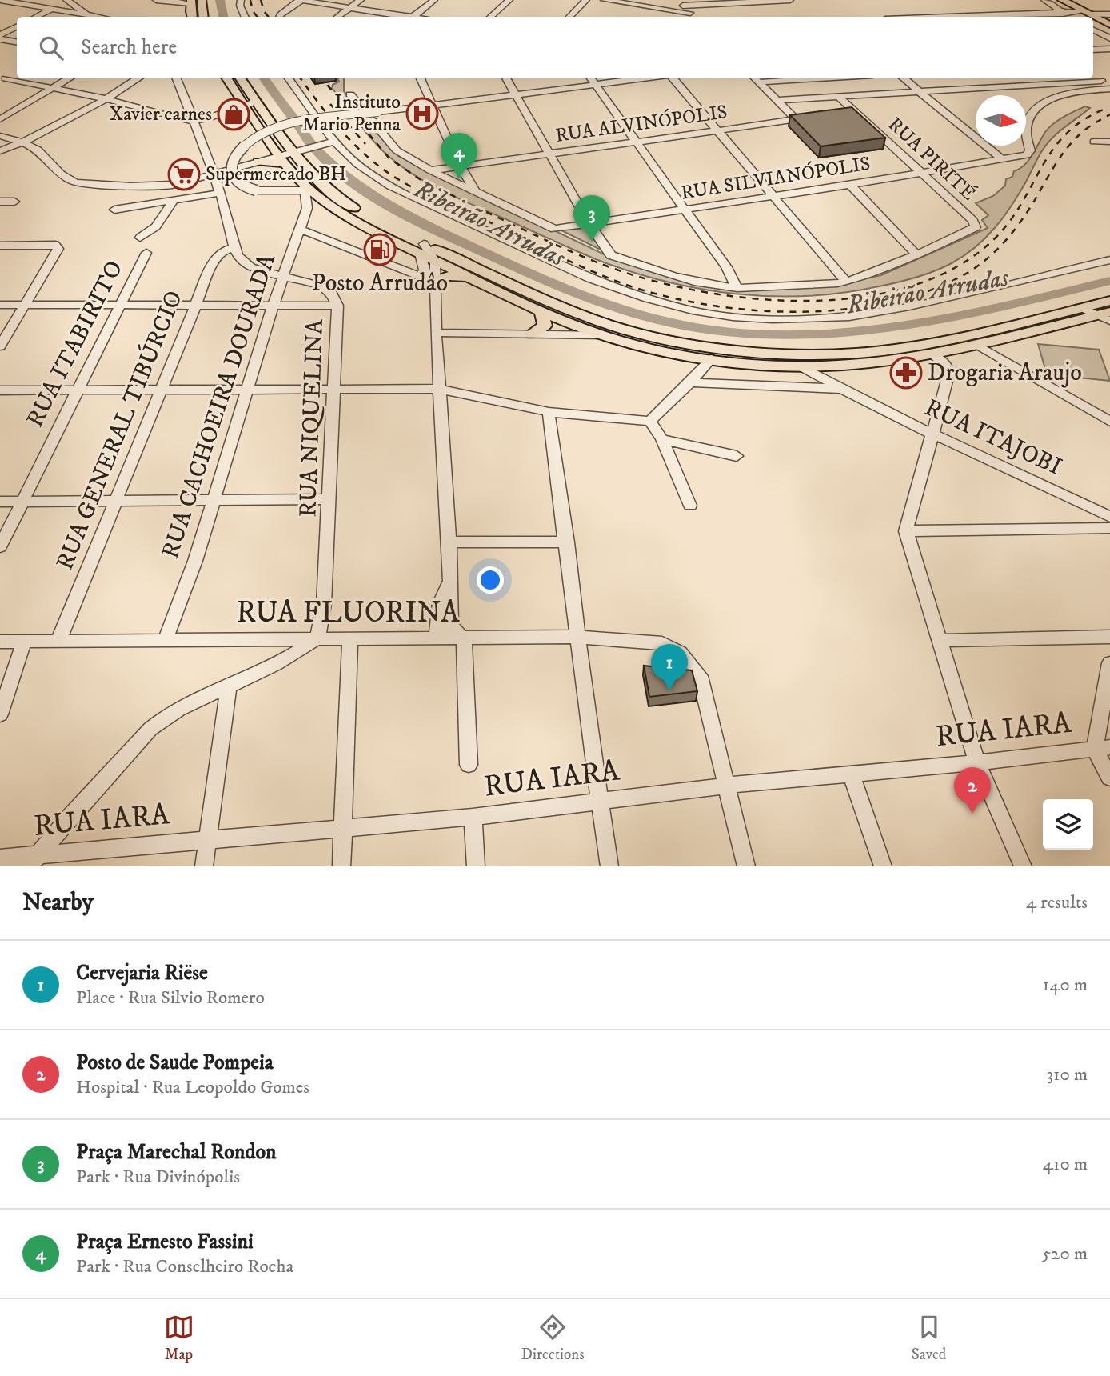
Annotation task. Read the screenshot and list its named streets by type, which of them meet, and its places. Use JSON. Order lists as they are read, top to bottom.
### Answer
{
  "streets": {
    "street": [
      "RUA ALVINÓPOLIS",
      "RUA PIRITÉ",
      "RUA SILVIANÓPOLIS",
      "RUA ITABIRITO",
      "RUA CACHOEIRA DOURADA",
      "RUA NIQUELINA",
      "RUA GENERAL TIBÚRCIO",
      "RUA ITAJOBI",
      "RUA FLUORINA",
      "RUA IARA"
    ]
  },
  "crossings": [
    ["RUA PIRITÉ", "RUA SILVIANÓPOLIS"],
    ["RUA CACHOEIRA DOURADA", "RUA NIQUELINA"],
    ["RUA CACHOEIRA DOURADA", "RUA FLUORINA"],
    ["RUA NIQUELINA", "RUA GENERAL TIBÚRCIO"],
    ["RUA NIQUELINA", "RUA FLUORINA"],
    ["RUA GENERAL TIBÚRCIO", "RUA FLUORINA"],
    ["RUA FLUORINA", "RUA IARA"]
  ],
  "water": ["Ribeirão Arrudas"],
  "places": {
    "hospital": ["Instituto Mario Penna"],
    "shop": ["Xavier carnes"],
    "supermarket": ["Supermercado BH"],
    "fuel station": ["Posto Arrudâo"],
    "pharmacy": ["Drogaria Araujo"]
  },
  "north": "right",
  "page": {
    "search": "Search here",
    "pins": [
      "4",
      "3",
      "1",
      "2"
    ],
    "heading": ["Nearby", "4 results"],
    "list": [
      {
        "mark": "1",
        "name": "Cervejaria Riëse",
        "note": "Place · Rua Silvio Romero",
        "value": "140 m"
      },
      {
        "mark": "2",
        "name": "Posto de Saude Pompeia",
        "note": "Hospital · Rua Leopoldo Gomes",
        "value": "310 m"
      },
      {
        "mark": "3",
        "name": "Praça Marechal Rondon",
        "note": "Park · Rua Divinópolis",
        "value": "410 m"
      },
      {
        "mark": "4",
        "name": "Praça Ernesto Fassini",
        "note": "Park · Rua Conselheiro Rocha",
        "value": "520 m"
      }
    ],
    "nav": ["Map", "Directions", "Saved"]
  }
}
